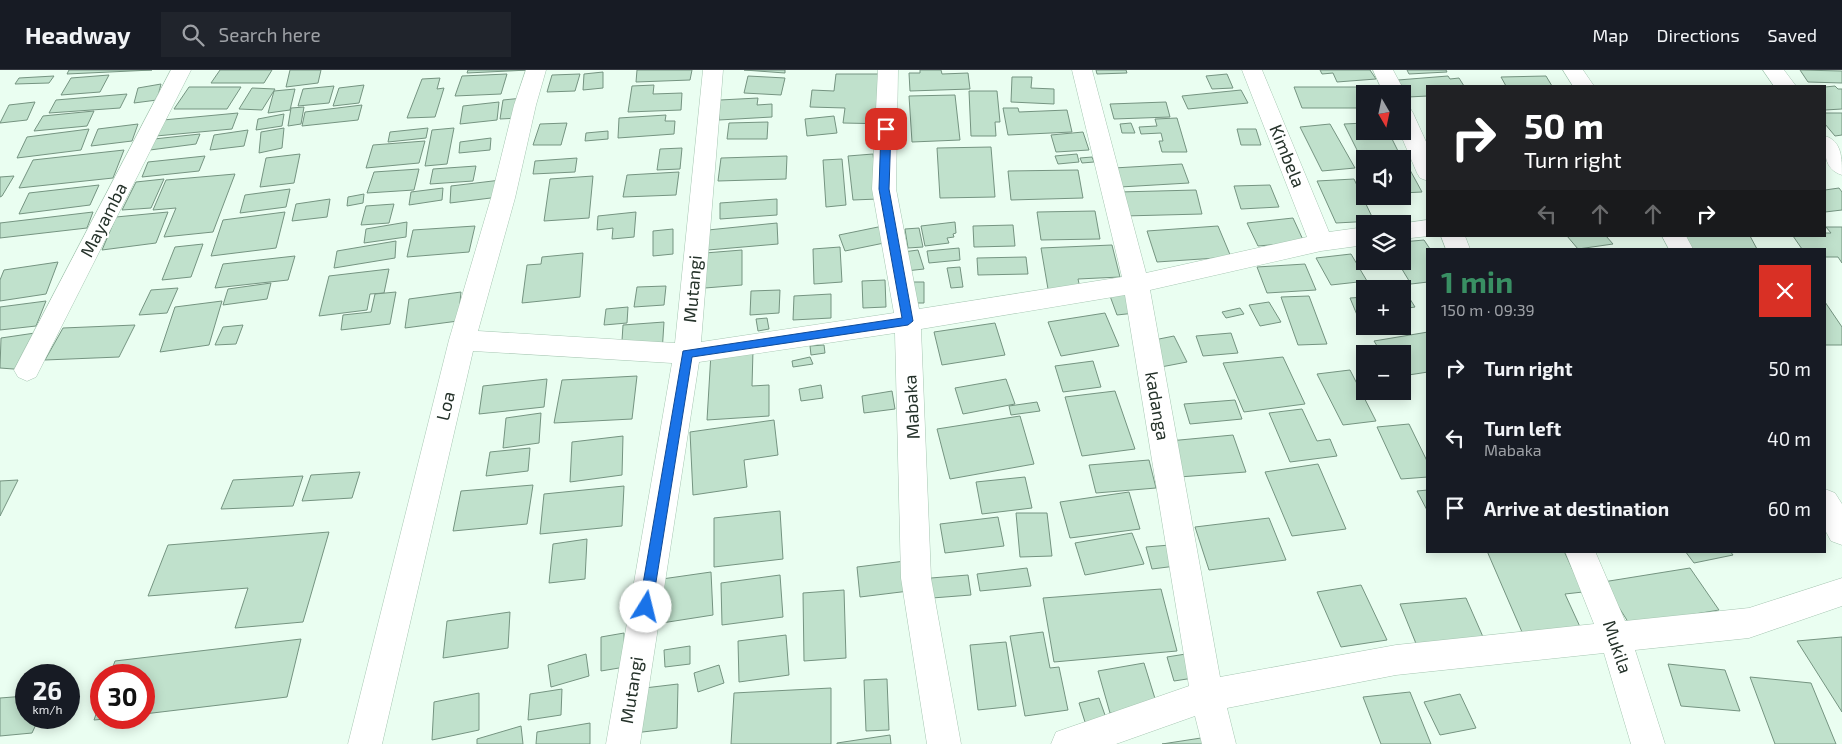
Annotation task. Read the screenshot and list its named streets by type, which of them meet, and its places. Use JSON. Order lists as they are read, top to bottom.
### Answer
{
  "streets": {
    "street": [
      "Kimbela",
      "Mayamba",
      "Mutangi",
      "Loa",
      "kadanga",
      "Mabaka",
      "Mukila"
    ]
  },
  "north": "bottom",
  "page": {
    "header": "Headway",
    "search": "Search here",
    "nav": ["Map", "Directions", "Saved"],
    "map_buttons": ["+", "−"],
    "turn": ["50 m", "Turn right"],
    "heading": ["1 min", "150 m · 09:39"],
    "list": [
      {
        "name": "Turn right",
        "value": "50 m"
      },
      {
        "name": "Turn left",
        "note": "Mabaka",
        "value": "40 m"
      },
      {
        "name": "Arrive at destination",
        "value": "60 m"
      }
    ],
    "speed": "26 km/h",
    "limit": "30"
  }
}
